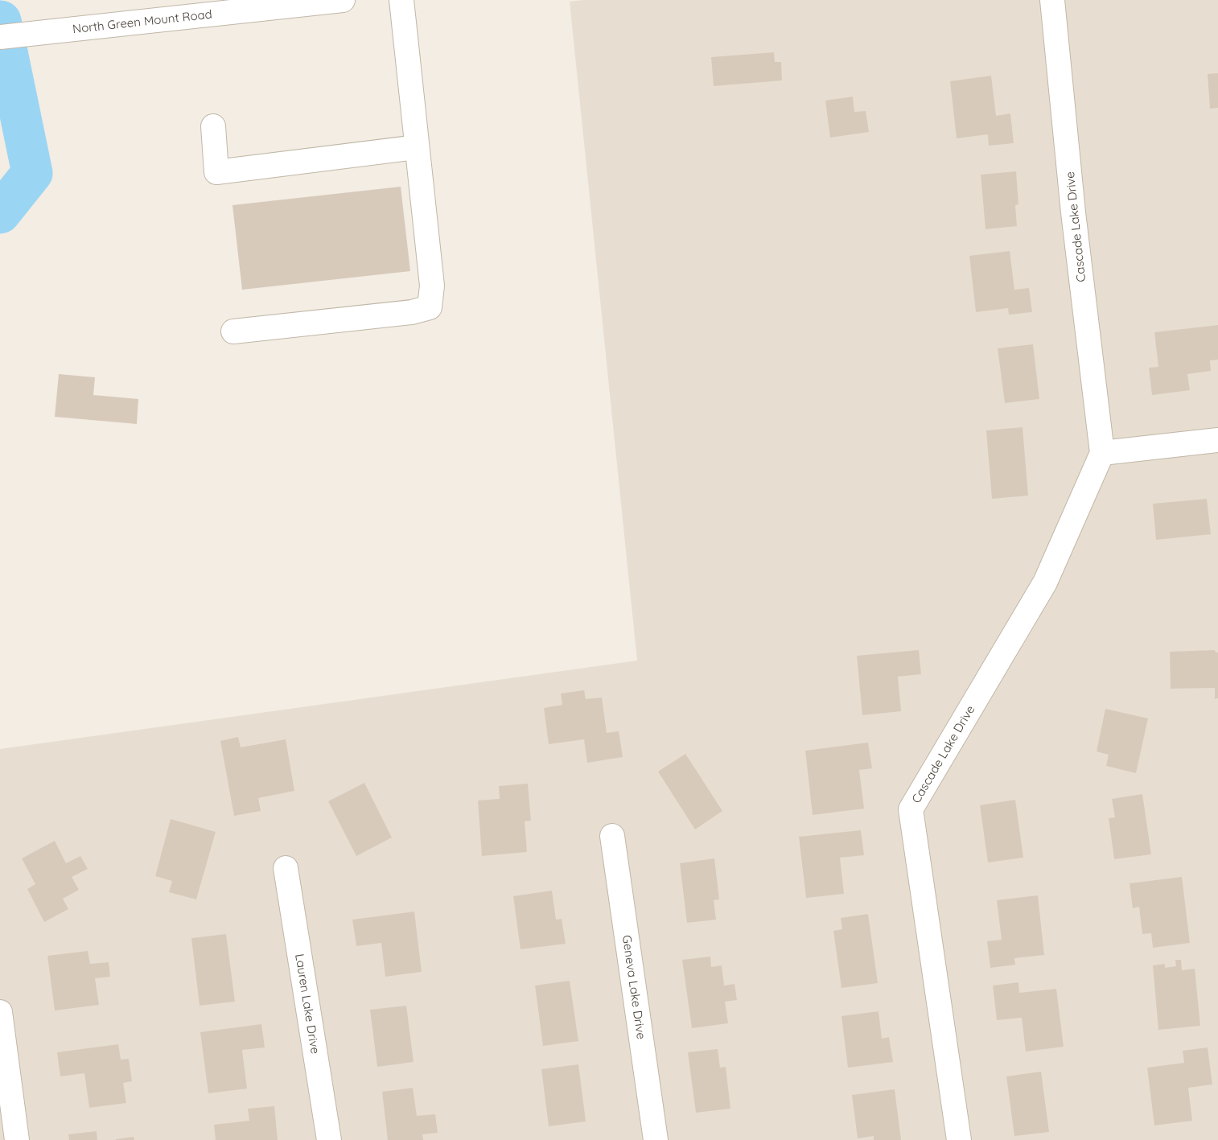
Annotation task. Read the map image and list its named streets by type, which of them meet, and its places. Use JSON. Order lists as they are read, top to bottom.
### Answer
{
  "streets": {
    "street": [
      "North Green Mount Road",
      "Cascade Lake Drive",
      "Geneva Lake Drive",
      "Lauren Lake Drive"
    ]
  }
}
